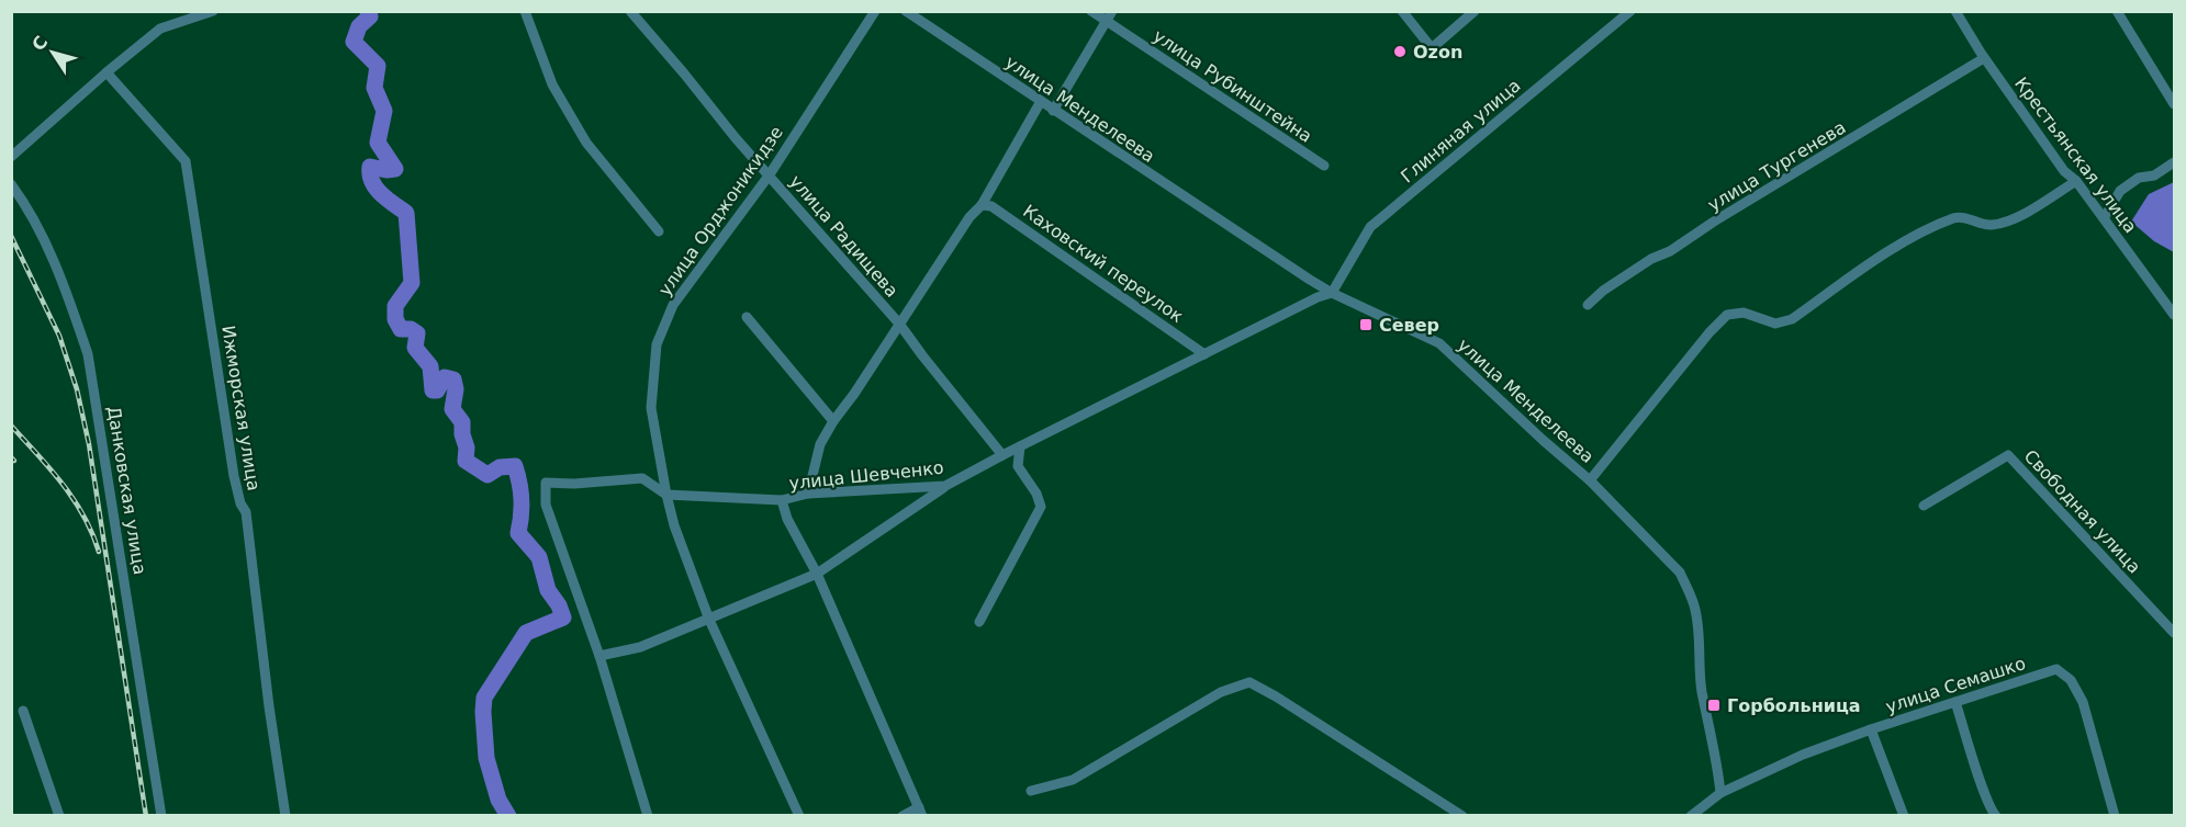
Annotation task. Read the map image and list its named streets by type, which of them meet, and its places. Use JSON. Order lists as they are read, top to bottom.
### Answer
{
  "streets": {
    "street": [
      "улица Рубинштейна",
      "улица Менделеева",
      "Глиняная улица",
      "Крестьянская улица",
      "улица Тургенева",
      "улица Орджоникидзе",
      "улица Радищева",
      "Каховский переулок",
      "Ижморская улица",
      "улица Шевченко",
      "Данковская улица",
      "Свободная улица",
      "улица Семашко"
    ]
  },
  "crossings": [
    ["улица Менделеева", "Глиняная улица"],
    ["улица Менделеева", "улица Шевченко"],
    ["улица Менделеева", "улица Семашко"],
    ["Глиняная улица", "улица Шевченко"],
    ["Крестьянская улица", "улица Тургенева"],
    ["улица Орджоникидзе", "улица Радищева"],
    ["улица Орджоникидзе", "улица Шевченко"],
    ["улица Радищева", "улица Шевченко"],
    ["Каховский переулок", "улица Шевченко"]
  ],
  "places": {
    "other": ["Ozon"],
    "transit": ["Север", "Горбольница"]
  },
  "north": "top left"
}
